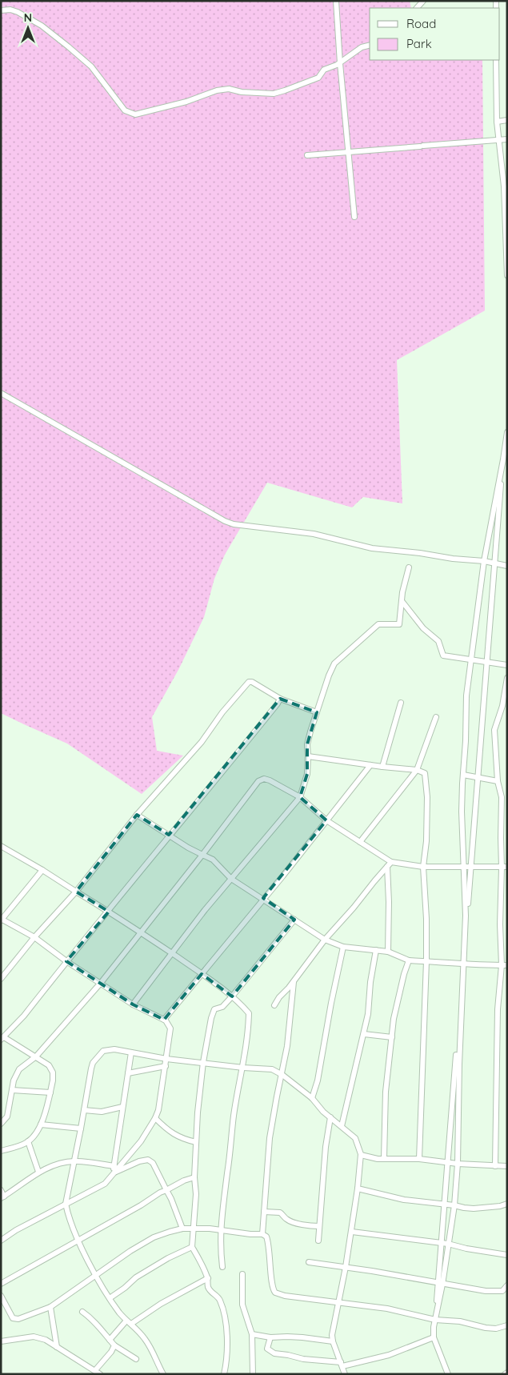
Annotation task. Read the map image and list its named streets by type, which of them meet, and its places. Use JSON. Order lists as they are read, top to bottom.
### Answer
{
  "legend": ["Road", "Park"],
  "north": "top"
}
